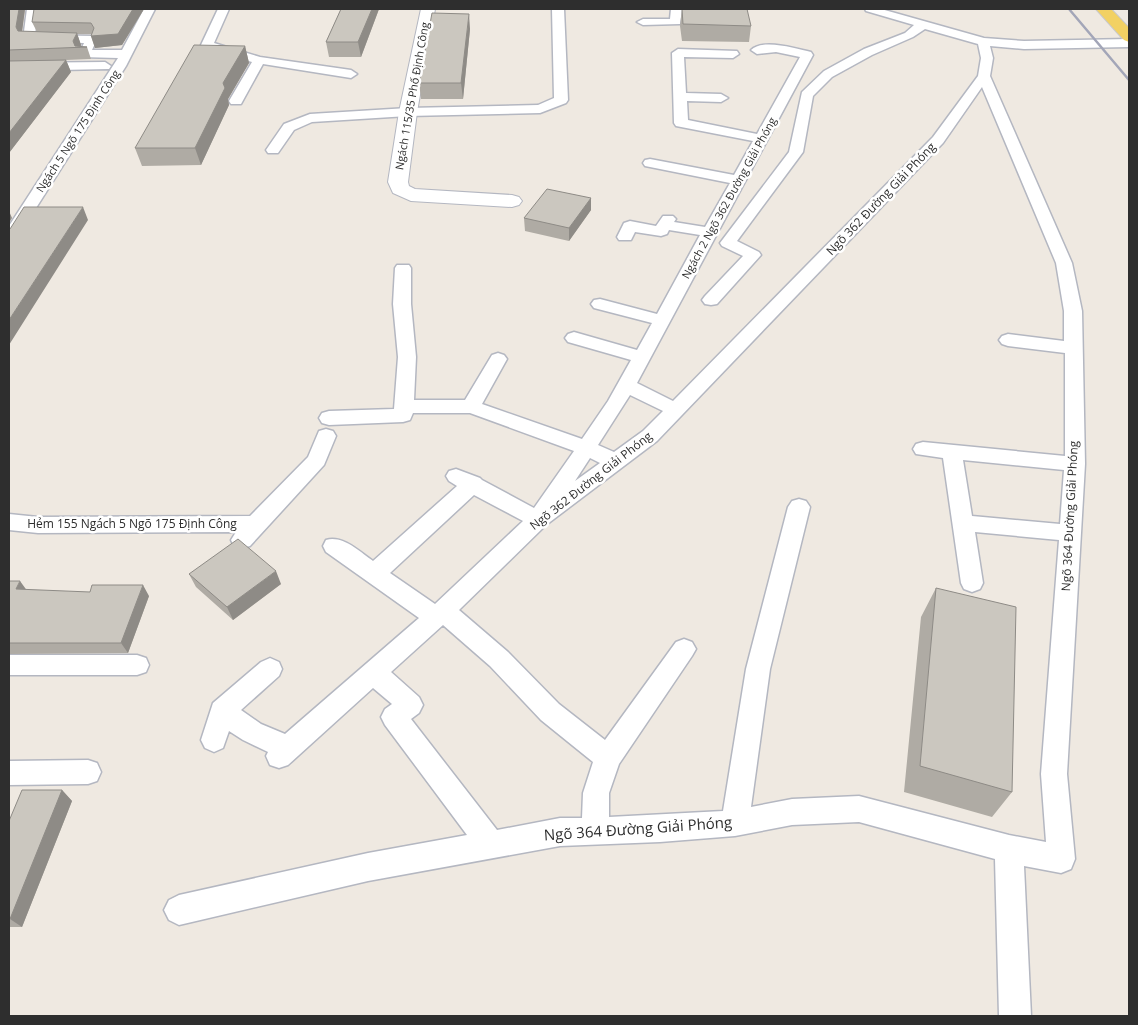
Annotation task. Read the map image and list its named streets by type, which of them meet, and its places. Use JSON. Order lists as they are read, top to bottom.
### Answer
{
  "streets": {
    "street": ["Ngách 115/35 Phố Định Công"],
    "lane": [
      "Ngách 5 Ngõ 175 Định Công",
      "Ngách 2 Ngõ 362 Đường Giải Phóng",
      "Ngõ 362 Đường Giải Phóng",
      "Ngõ 364 Đường Giải Phóng",
      "Hẻm 155 Ngách 5 Ngõ 175 Định Công"
    ]
  },
  "crossings": [
    ["Ngách 2 Ngõ 362 Đường Giải Phóng", "Ngõ 362 Đường Giải Phóng"],
    ["Ngõ 362 Đường Giải Phóng", "Ngõ 364 Đường Giải Phóng"]
  ]
}
